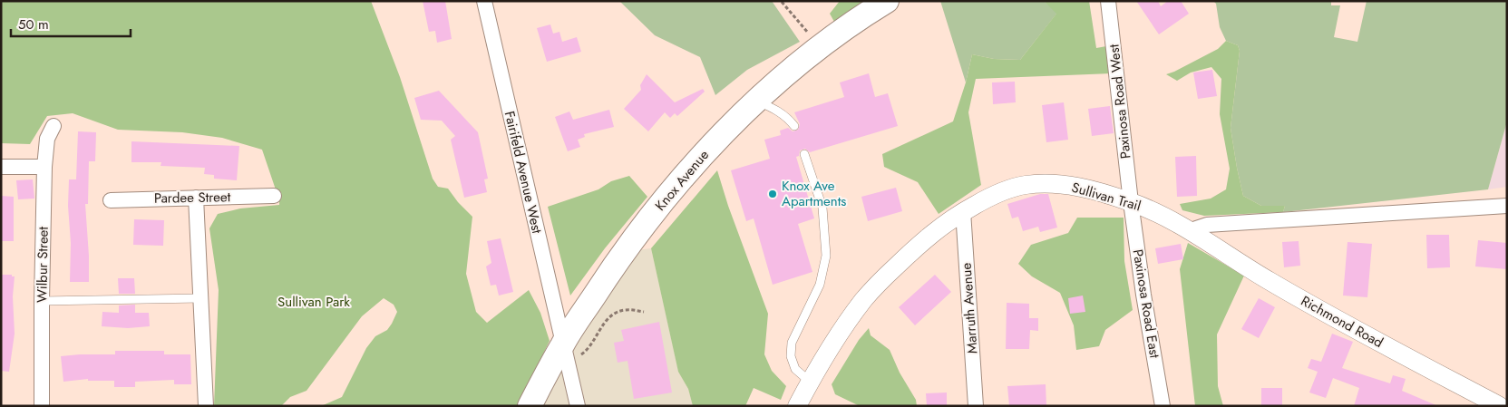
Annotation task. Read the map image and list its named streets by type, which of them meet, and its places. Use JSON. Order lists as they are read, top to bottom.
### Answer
{
  "streets": {
    "main road": ["Knox Avenue"],
    "street": [
      "Paxinosa Road West",
      "Fairifeld Avenue West",
      "Sullivan Trail",
      "Pardee Street",
      "Wilbur Street",
      "Paxinosa Road East",
      "Marruth Avenue",
      "Richmond Road"
    ]
  },
  "crossings": [
    ["Paxinosa Road West", "Sullivan Trail"],
    ["Paxinosa Road West", "Paxinosa Road East"],
    ["Fairifeld Avenue West", "Knox Avenue"],
    ["Sullivan Trail", "Paxinosa Road East"],
    ["Sullivan Trail", "Marruth Avenue"],
    ["Sullivan Trail", "Richmond Road"]
  ],
  "parks": ["Sullivan Park"],
  "places": ["Knox Ave Apartments"],
  "scale_bar": "50 m"
}
